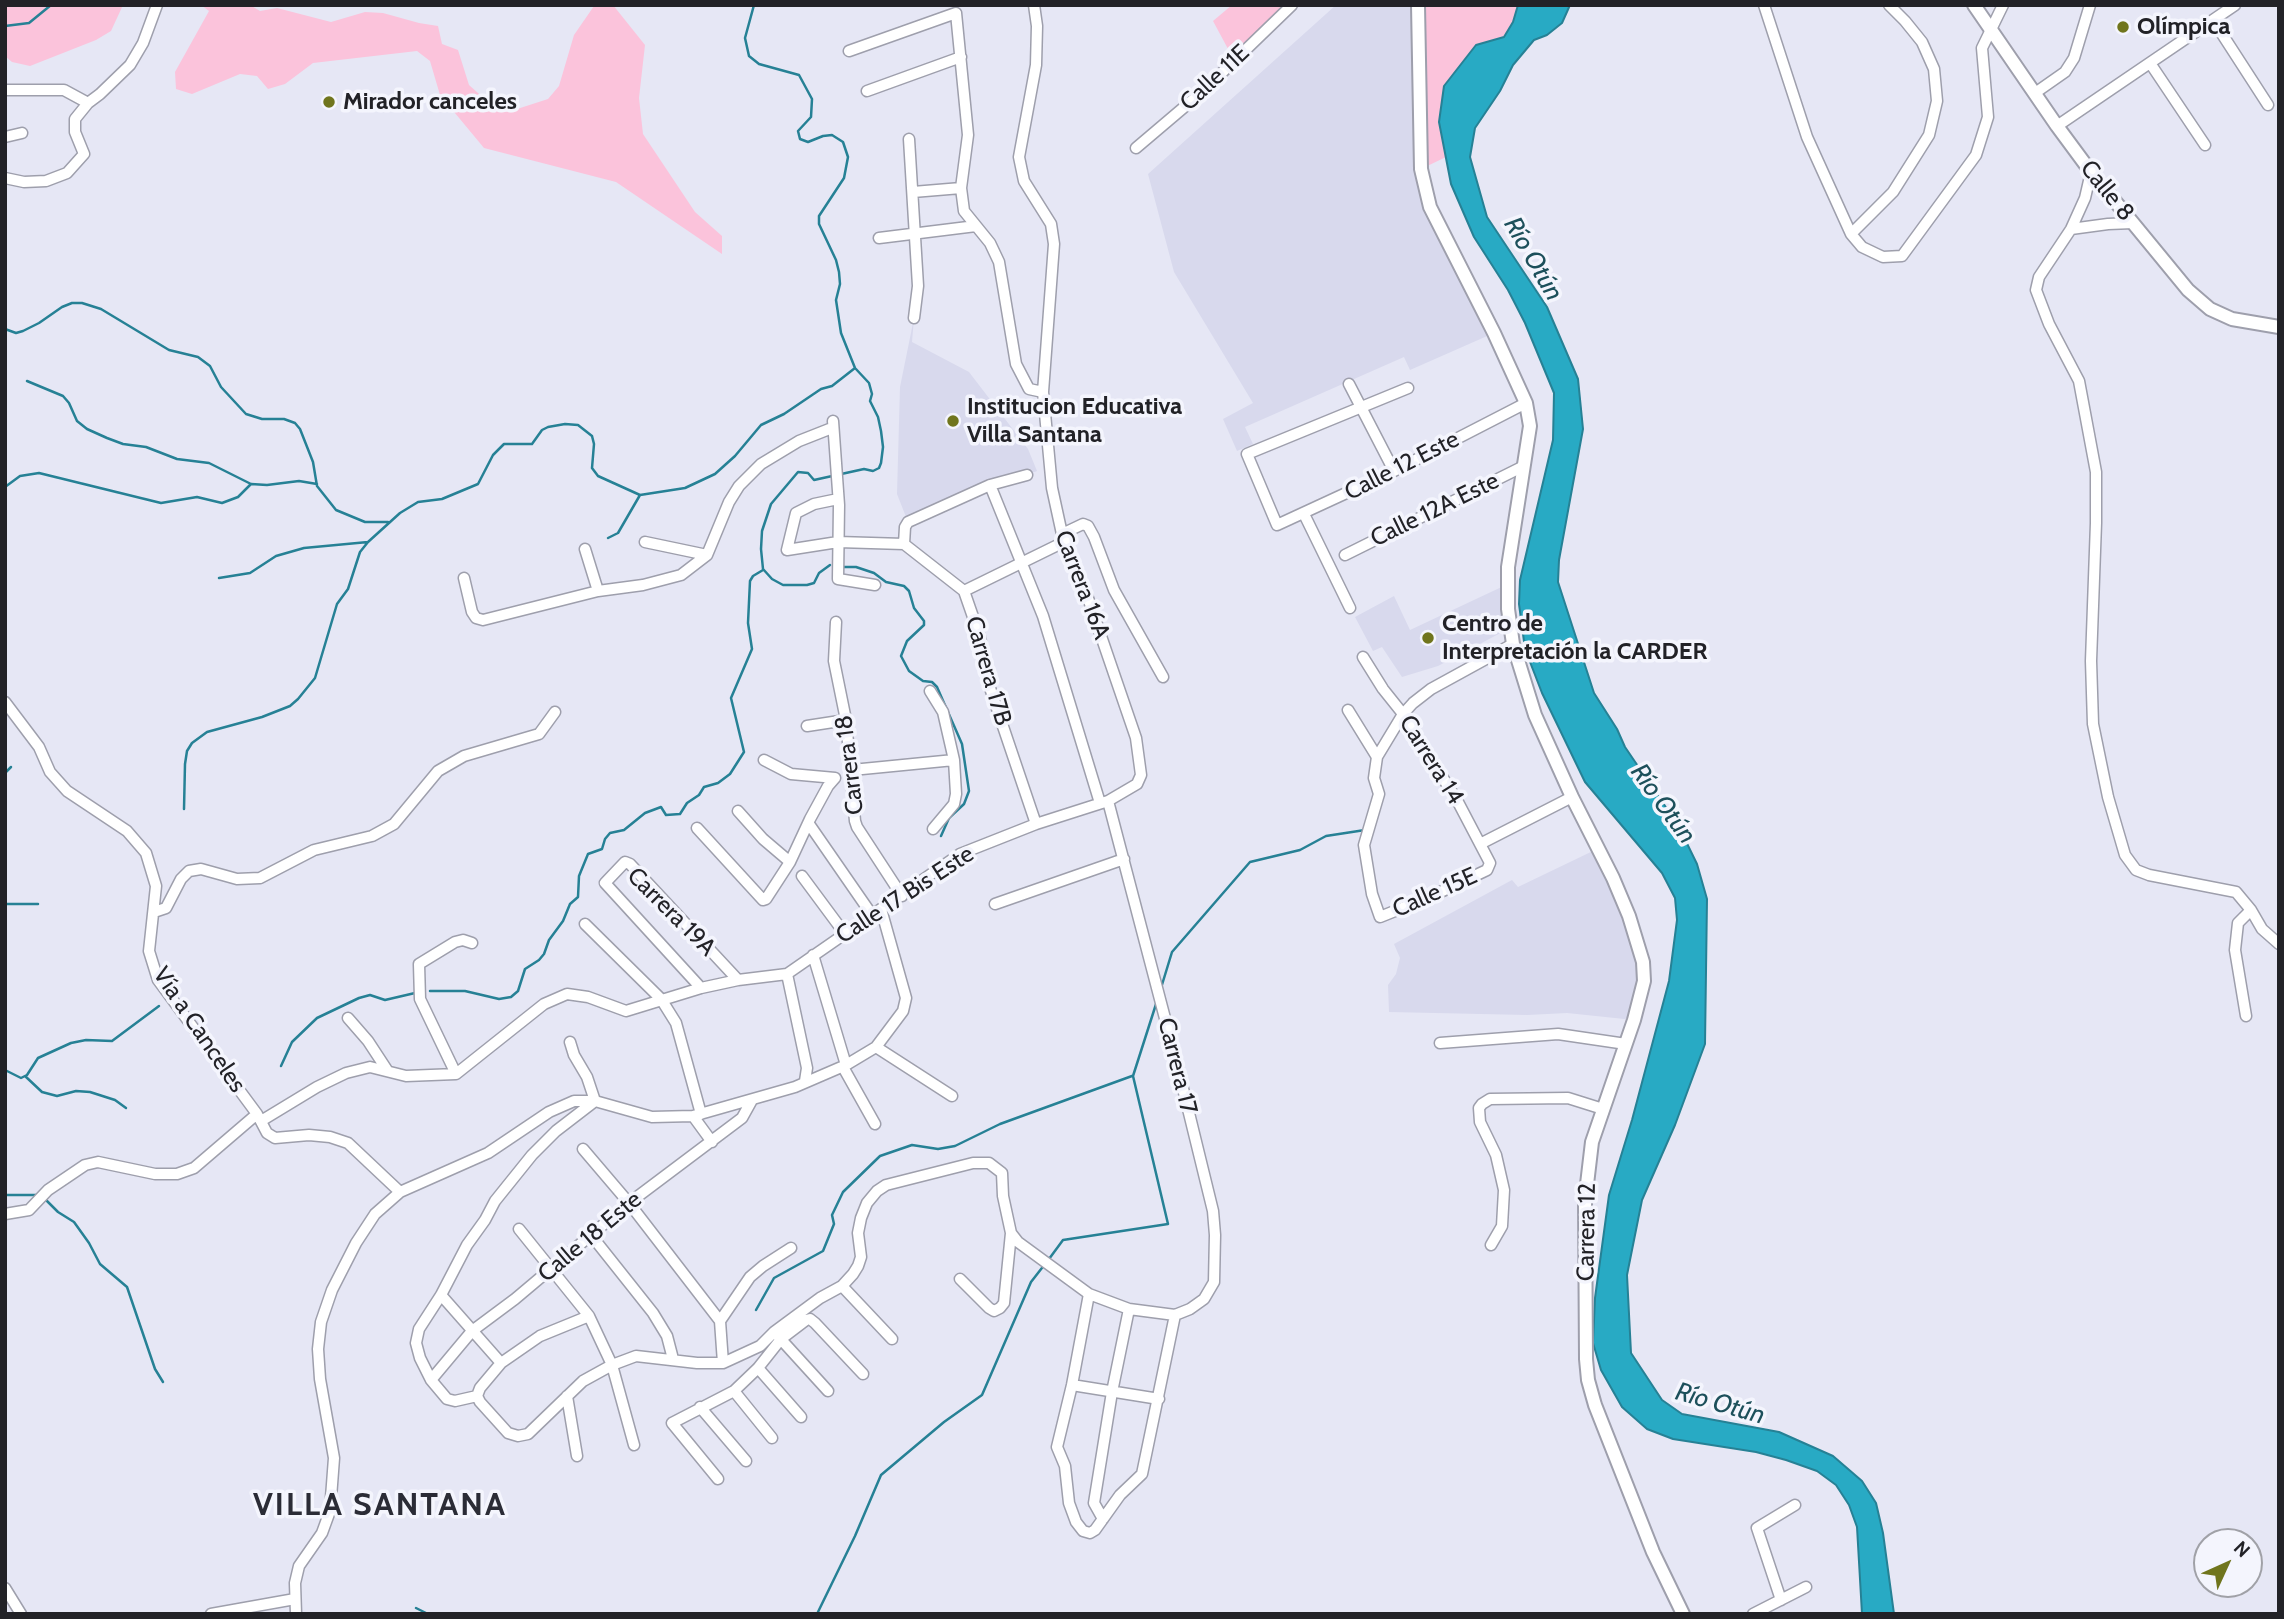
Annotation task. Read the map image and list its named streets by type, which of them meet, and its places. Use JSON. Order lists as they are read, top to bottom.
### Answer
{
  "streets": {
    "street": [
      "Calle 11E",
      "Calle 8",
      "Calle 12 Este",
      "Calle 12A Este",
      "Carrera 16A",
      "Carrera 17B",
      "Carrera 14",
      "Carrera 18",
      "Calle 15E",
      "Calle 17 Bis Este",
      "Carrera 19A",
      "Vía a Canceles",
      "Carrera 17",
      "Carrera 12",
      "Calle 18 Este"
    ]
  },
  "crossings": [
    ["Calle 12 Este", "Carrera 12"],
    ["Calle 12A Este", "Carrera 12"],
    ["Carrera 16A", "Calle 17 Bis Este"],
    ["Carrera 17B", "Calle 17 Bis Este"],
    ["Carrera 14", "Calle 15E"],
    ["Carrera 18", "Calle 17 Bis Este"],
    ["Calle 17 Bis Este", "Carrera 19A"],
    ["Calle 17 Bis Este", "Carrera 17"]
  ],
  "districts": ["VILLA SANTANA"],
  "water": ["Río Otún"],
  "places": [
    "Olímpica",
    "Mirador canceles",
    "Institucion Educativa Villa Santana",
    "Centro de Interpretación la CARDER"
  ],
  "north": "top right"
}
